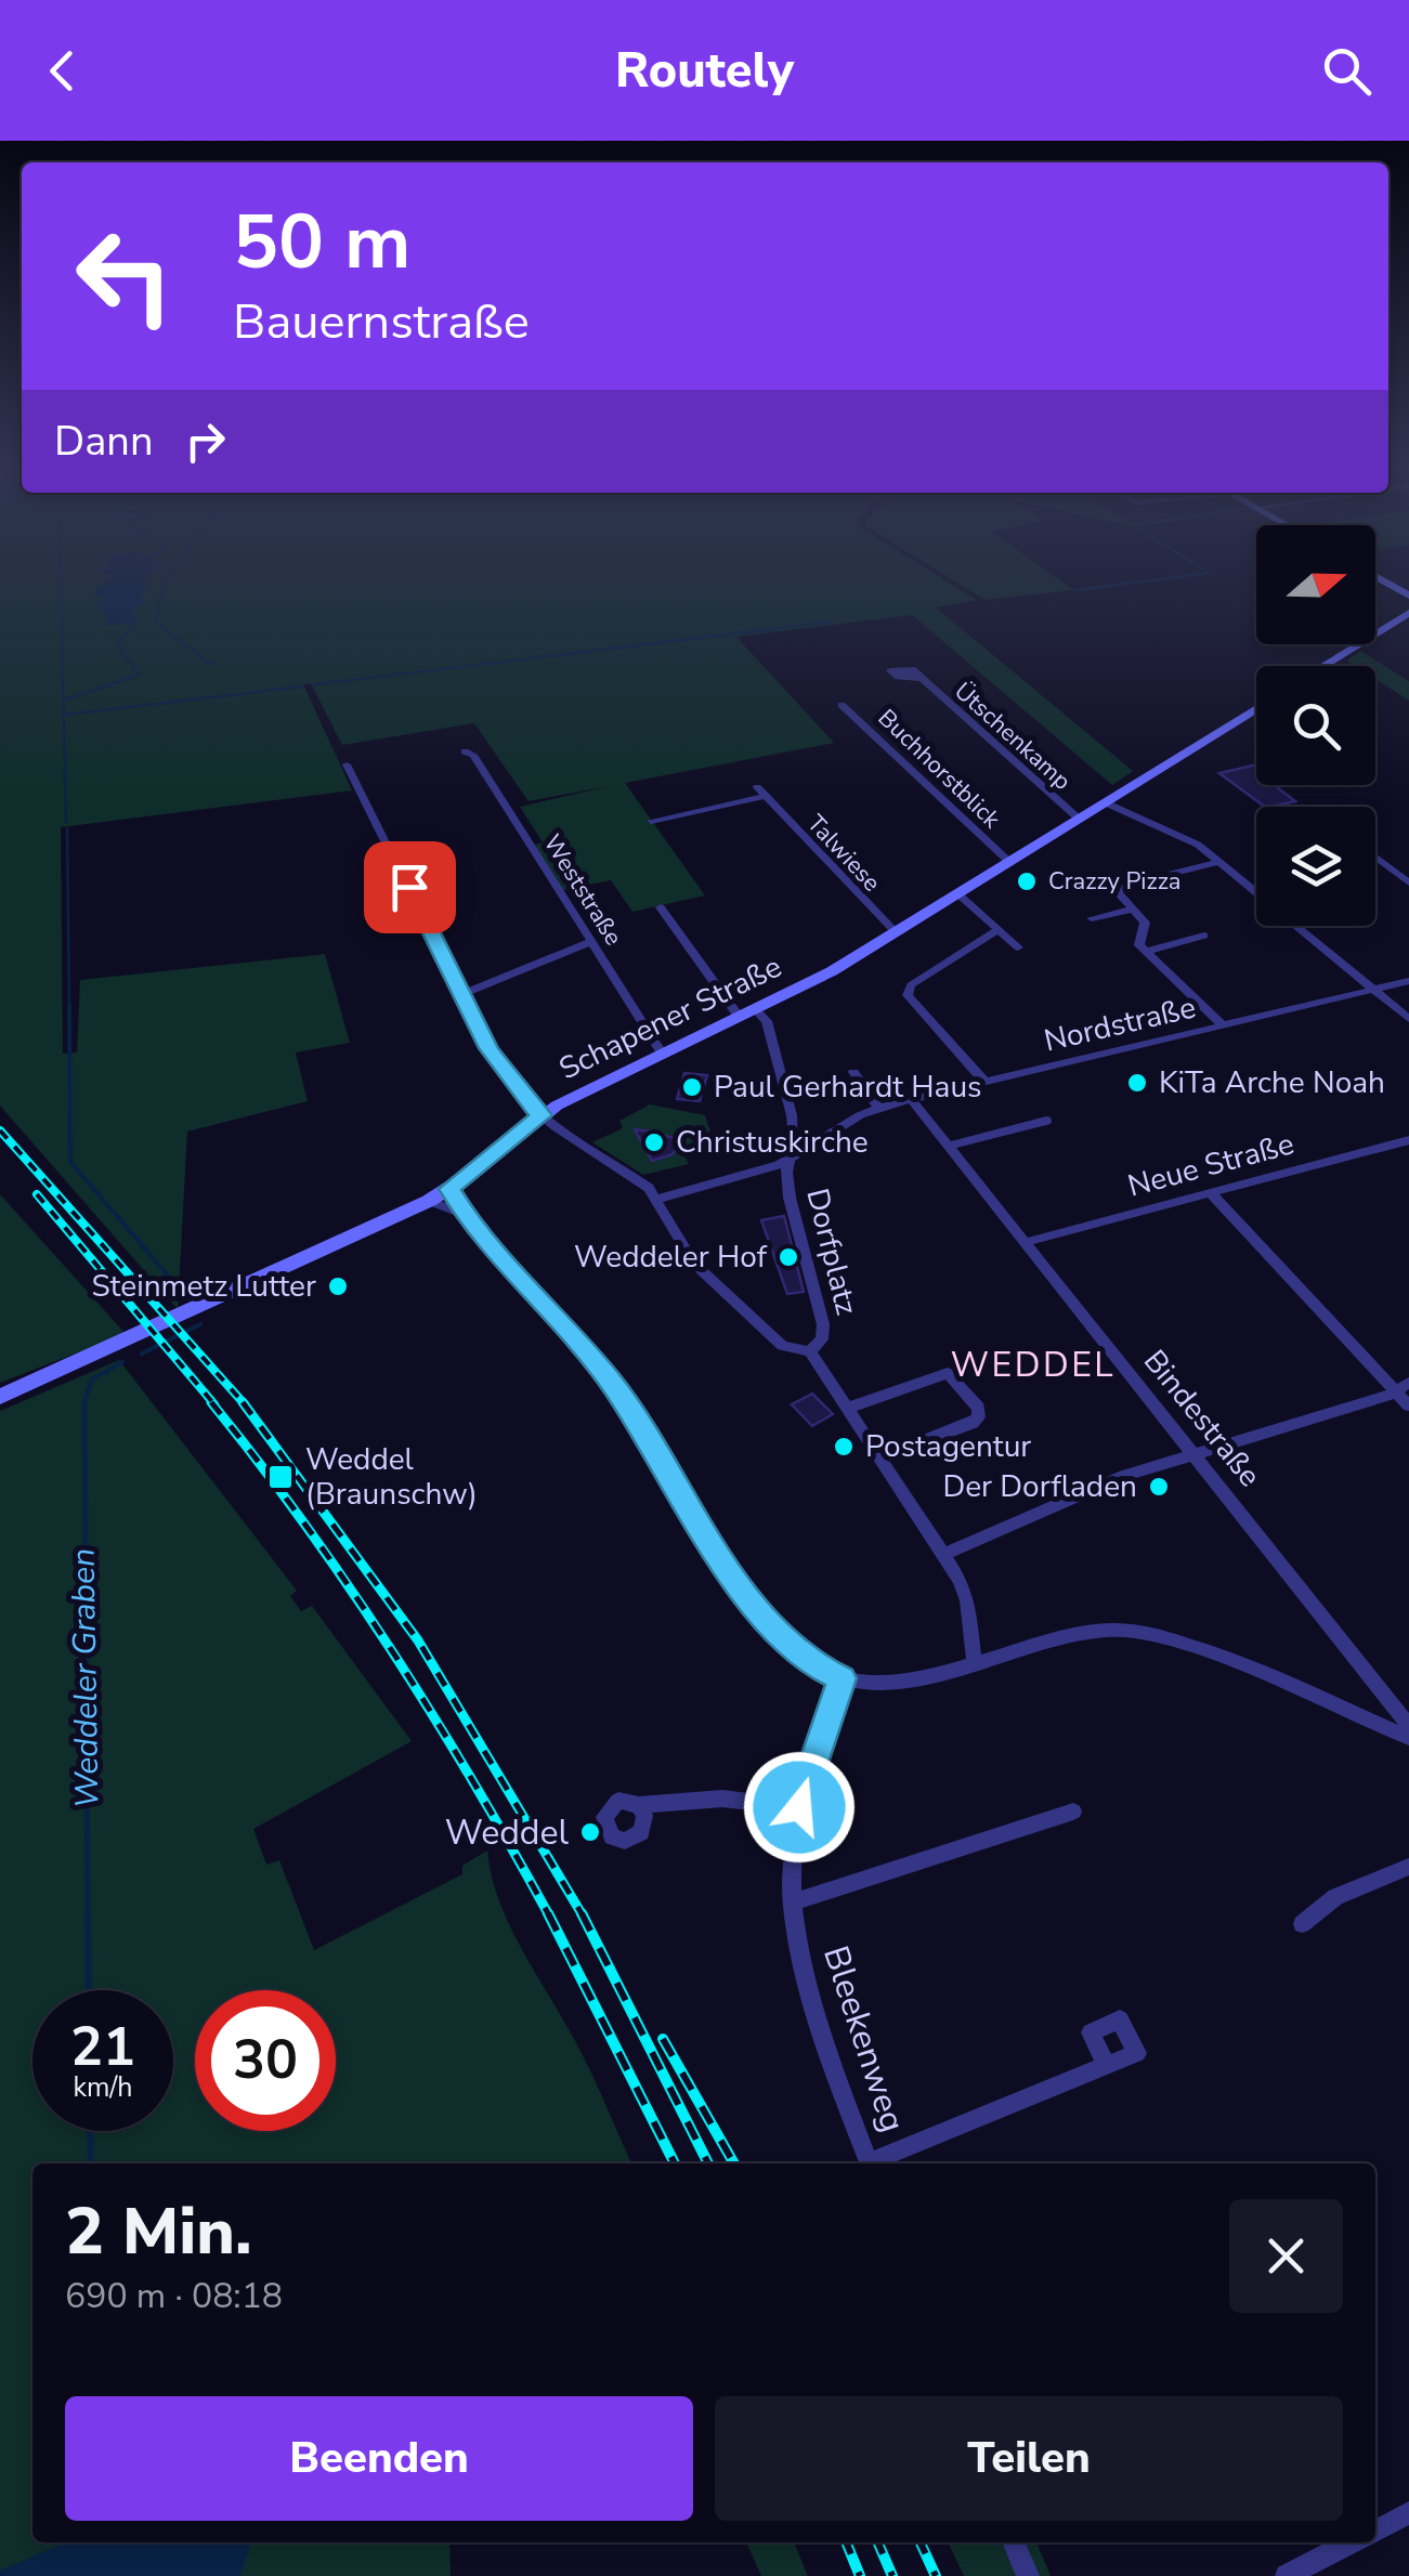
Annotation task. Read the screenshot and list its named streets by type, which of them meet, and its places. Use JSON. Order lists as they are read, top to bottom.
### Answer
{
  "streets": {
    "street": [
      "Ütschenkamp",
      "Buchhorstblick",
      "Talwiese",
      "Weststraße",
      "Schapener Straße",
      "Nordstraße",
      "Neue Straße",
      "Dorfplatz",
      "Bindestraße",
      "Bleekenweg"
    ]
  },
  "crossings": [
    ["Ütschenkamp", "Schapener Straße"],
    ["Buchhorstblick", "Schapener Straße"],
    ["Talwiese", "Schapener Straße"],
    ["Weststraße", "Schapener Straße"],
    ["Schapener Straße", "Dorfplatz"],
    ["Nordstraße", "Dorfplatz"],
    ["Nordstraße", "Bindestraße"],
    ["Neue Straße", "Bindestraße"]
  ],
  "districts": ["WEDDEL"],
  "water": ["Weddeler Graben"],
  "places": {
    "other": [
      "Crazzy Pizza",
      "KiTa Arche Noah",
      "Paul Gerhardt Haus",
      "Christuskirche",
      "Weddeler Hof",
      "Steinmetz Lutter",
      "Postagentur",
      "Der Dorfladen",
      "Weddel"
    ],
    "transit": ["Weddel (Braunschw)"]
  },
  "north": "right",
  "page": {
    "header": "Routely",
    "turn": ["50 m", "Bauernstraße"],
    "then": "Dann",
    "speed": "21 km/h",
    "limit": "30",
    "heading": ["2 Min.", "690 m · 08:18"],
    "buttons": ["Beenden", "Teilen"]
  }
}
